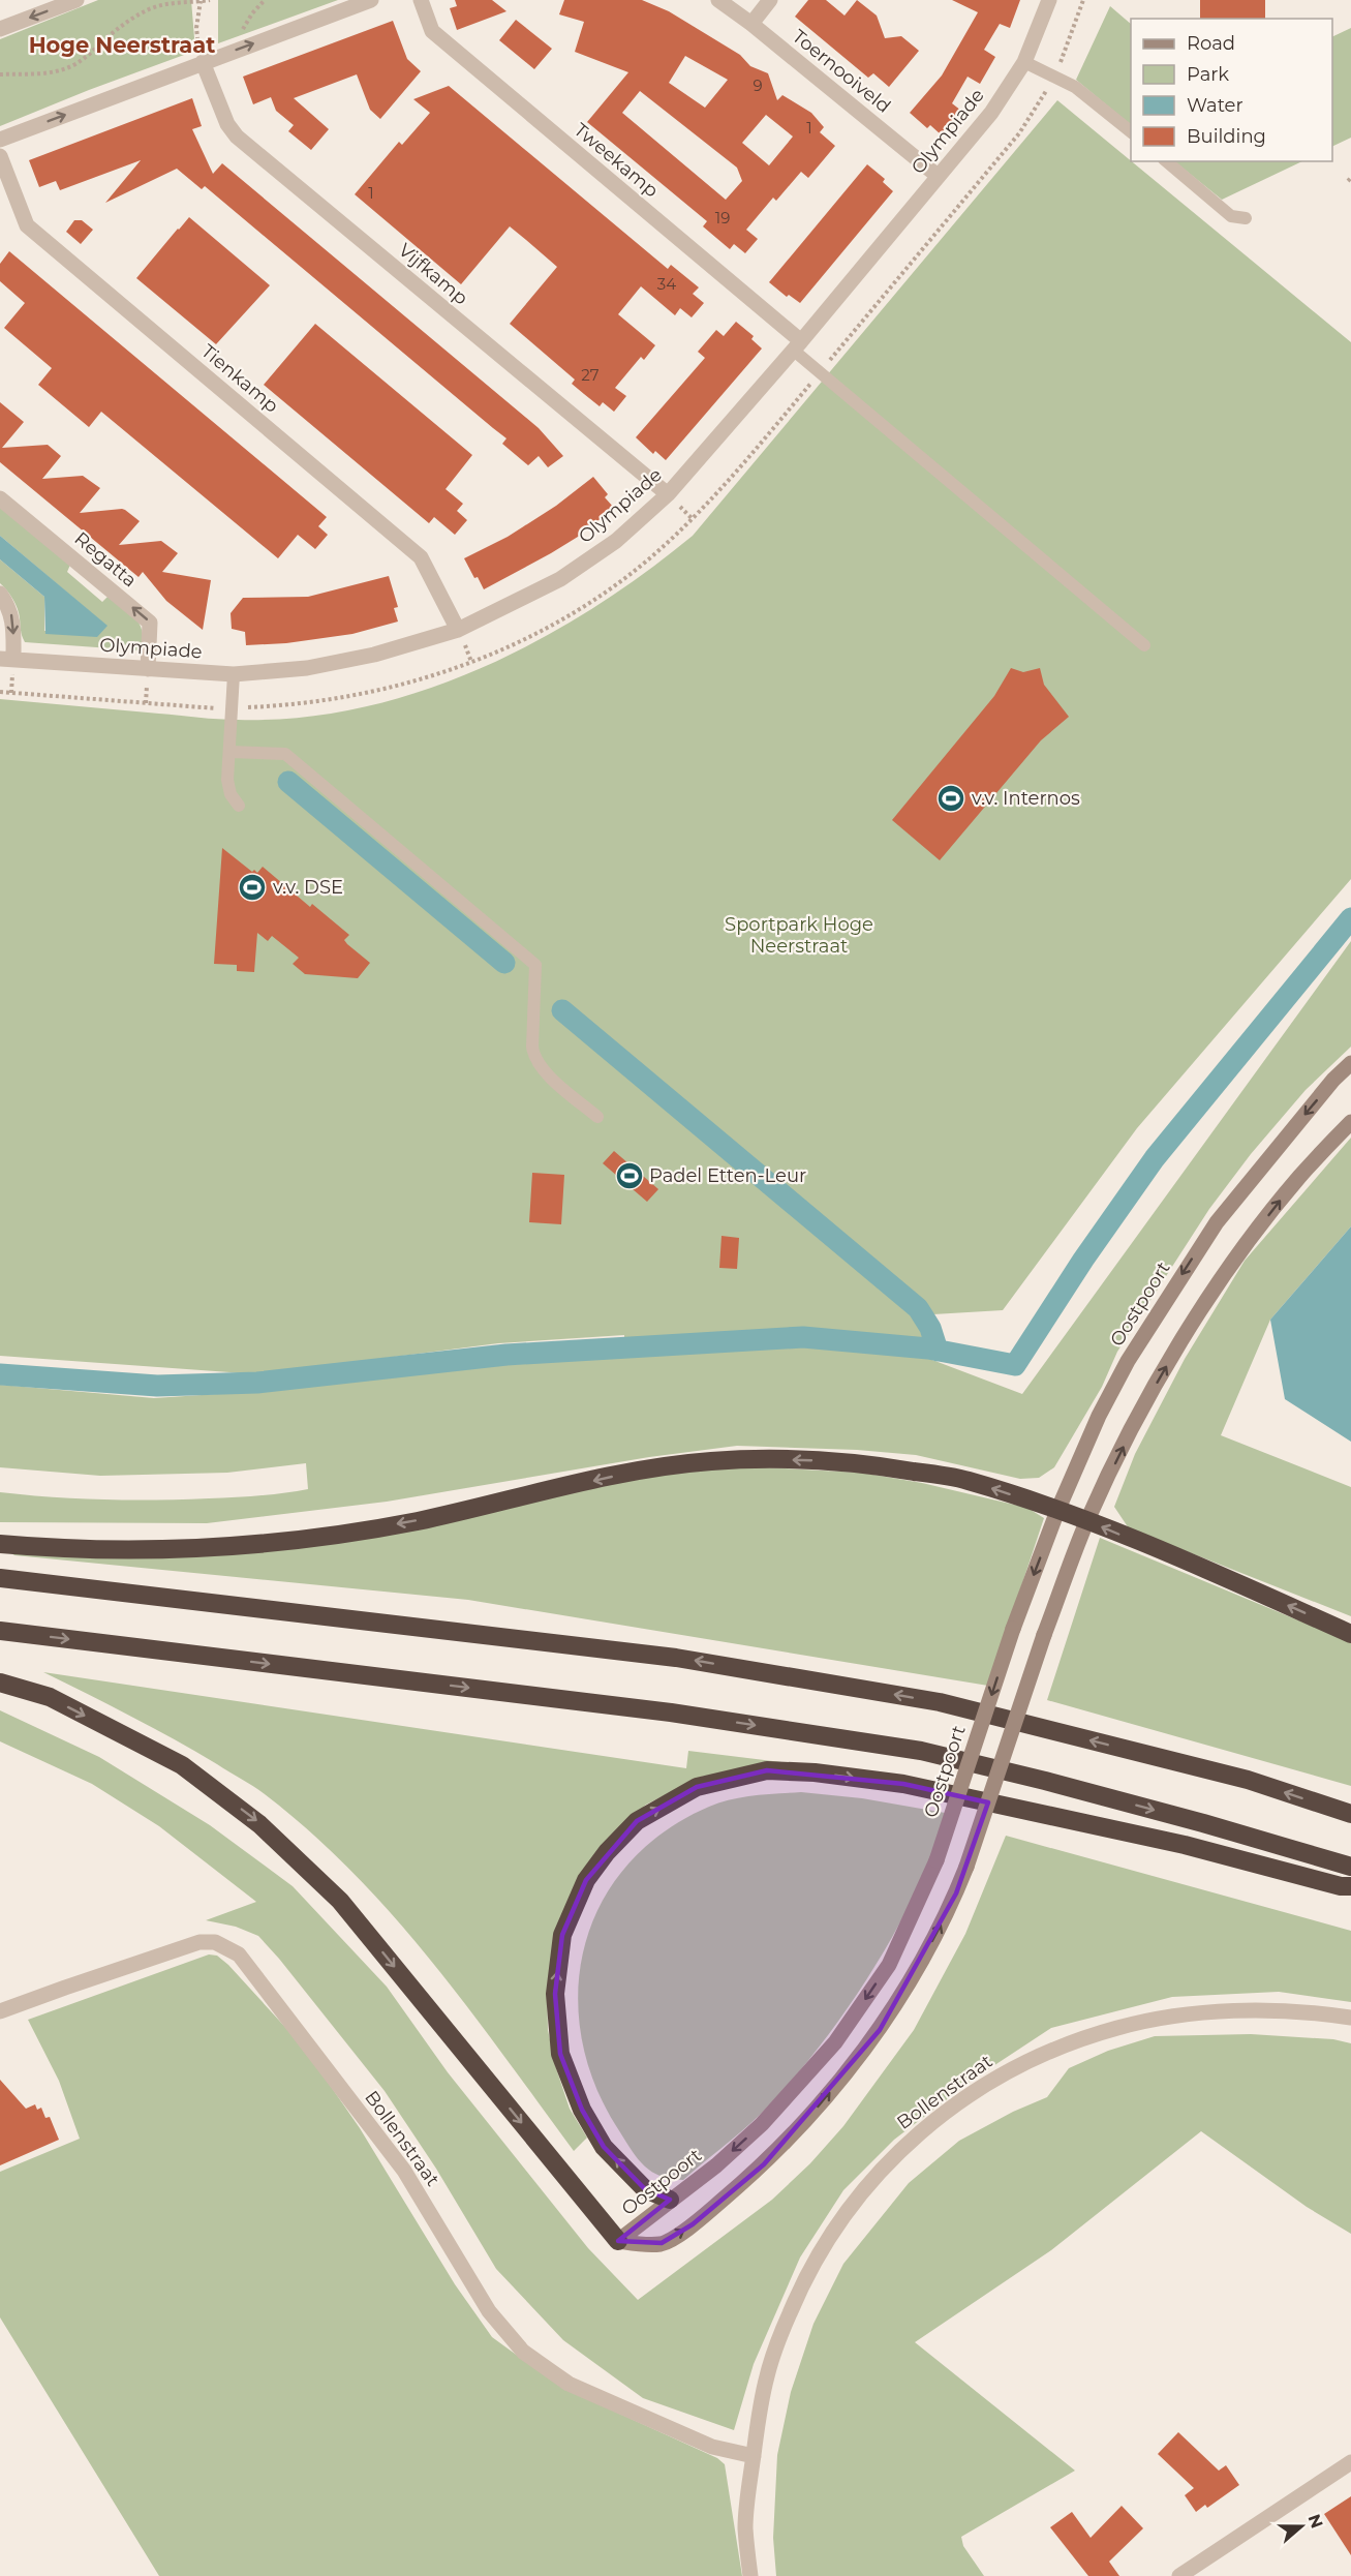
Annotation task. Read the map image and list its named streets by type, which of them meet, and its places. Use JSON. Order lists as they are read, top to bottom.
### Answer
{
  "streets": {
    "main road": ["Oostpoort"],
    "street": [
      "Toernooiveld",
      "Olympiade",
      "Tweekamp",
      "Vijfkamp",
      "Tienkamp",
      "Regatta",
      "Bollenstraat"
    ]
  },
  "crossings": [
    ["Toernooiveld", "Olympiade"],
    ["Olympiade", "Tweekamp"],
    ["Olympiade", "Vijfkamp"],
    ["Olympiade", "Tienkamp"],
    ["Olympiade", "Regatta"]
  ],
  "one_way": ["Regatta"],
  "districts": ["Hoge Neerstraat"],
  "parks": ["Sportpark Hoge Neerstraat"],
  "places": {
    "sports": ["v.v. Internos", "v.v. DSE", "Padel Etten-Leur"]
  },
  "house_numbers": [
    "9",
    "1",
    "1",
    "19",
    "34",
    "27"
  ],
  "legend": [
    "Road",
    "Park",
    "Water",
    "Building"
  ],
  "north": "right"
}
